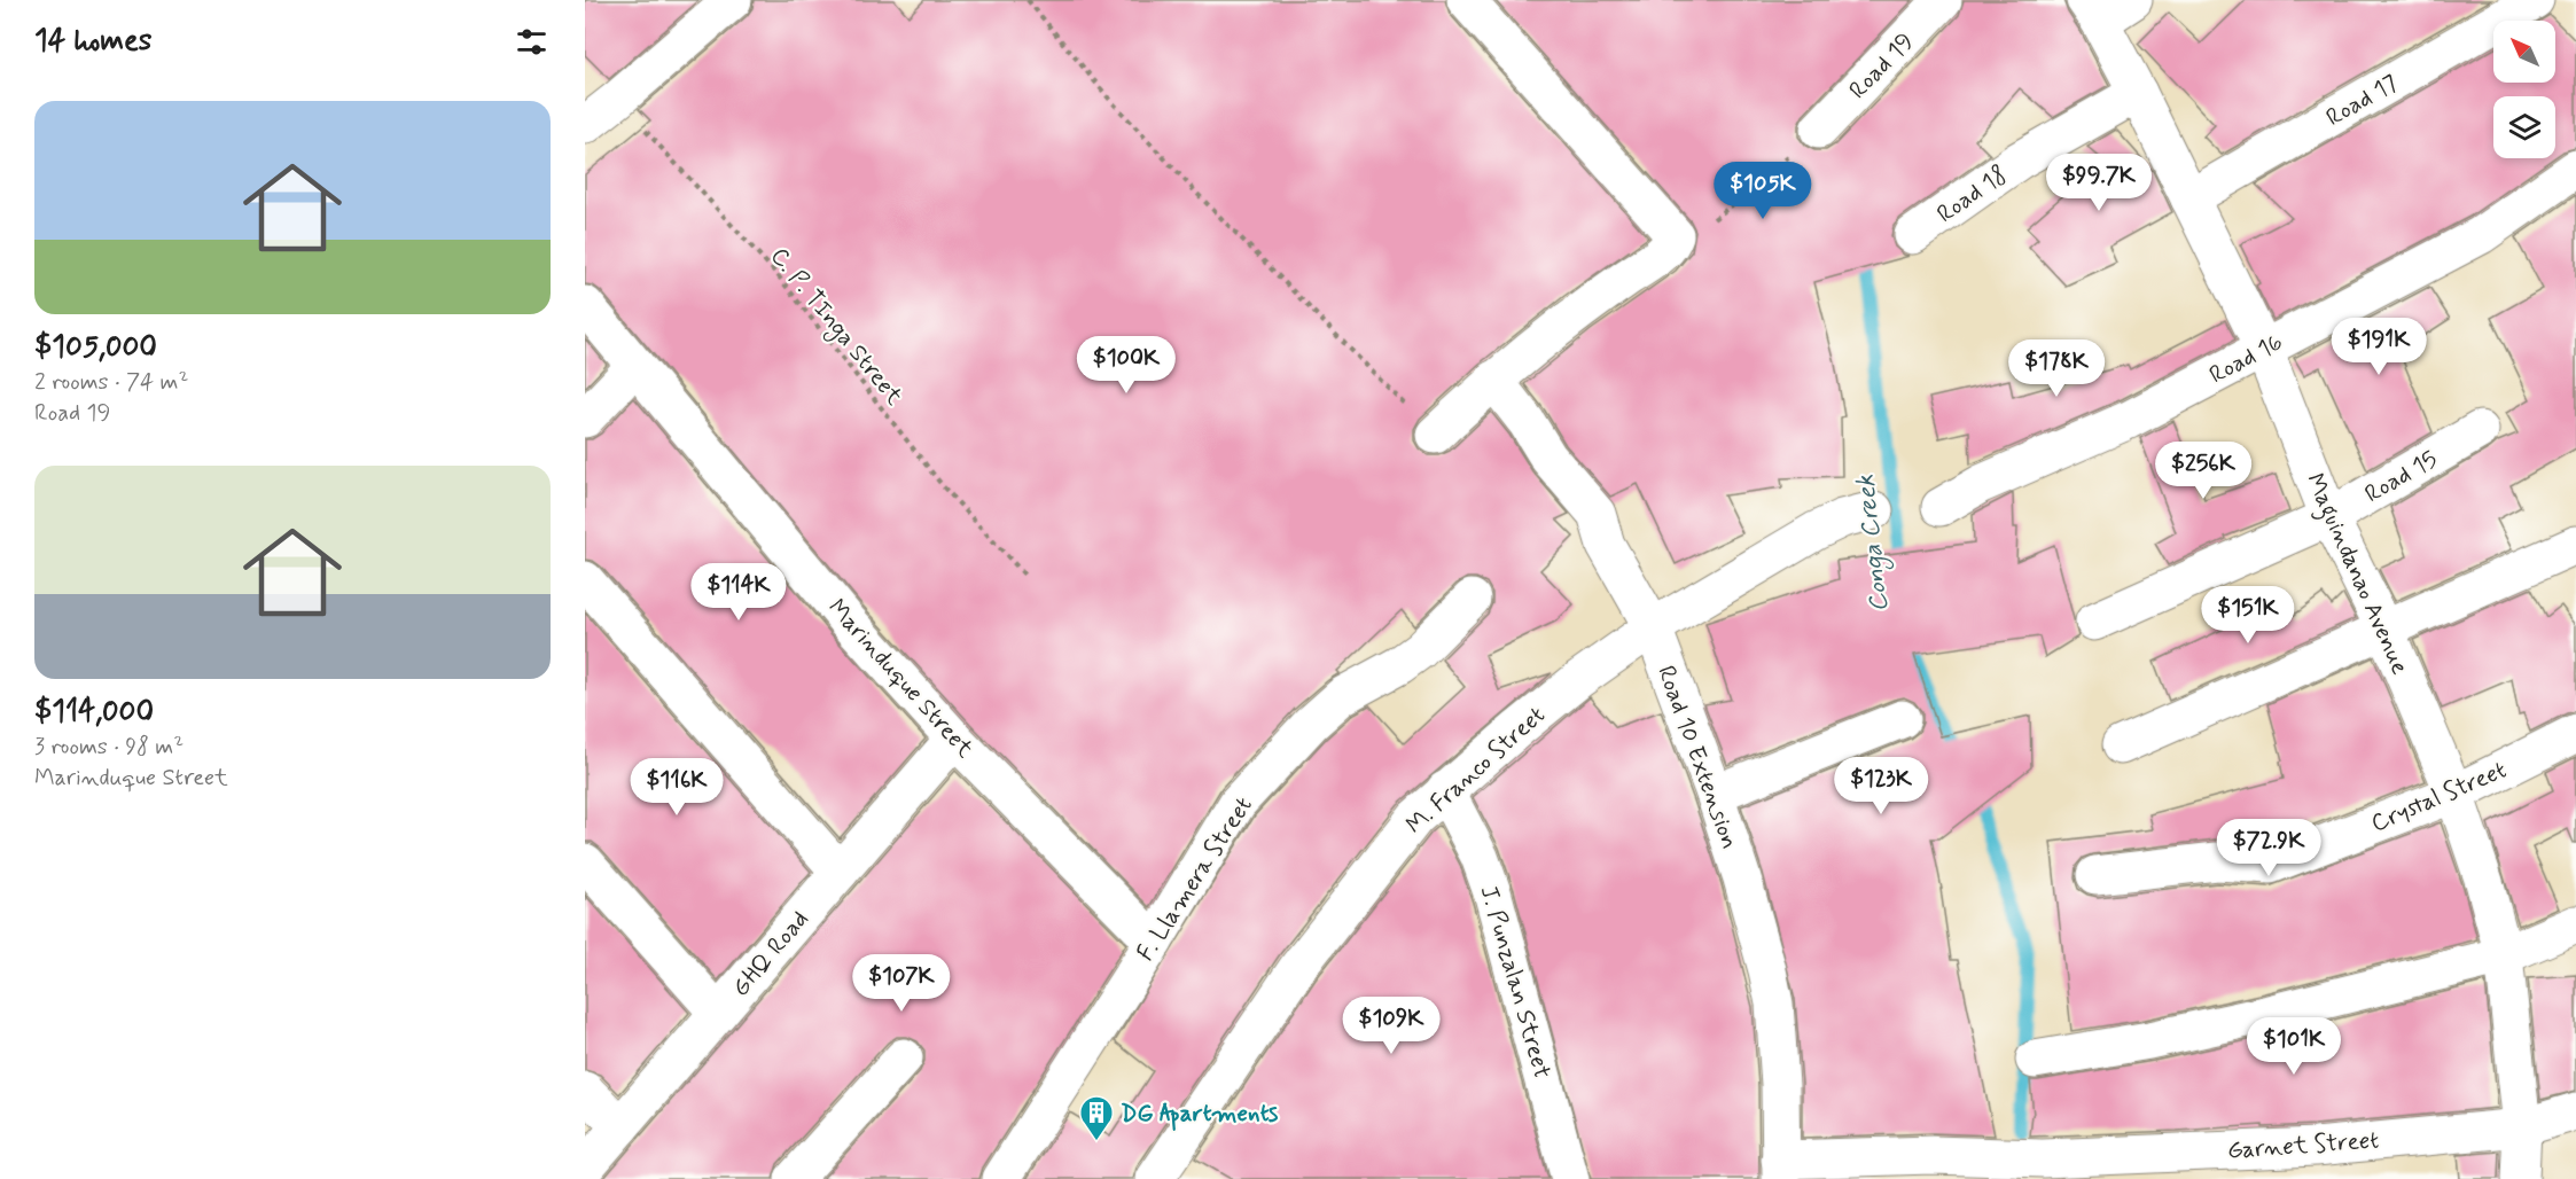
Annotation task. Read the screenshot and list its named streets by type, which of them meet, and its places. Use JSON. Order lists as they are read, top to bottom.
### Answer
{
  "streets": {
    "street": [
      "Road 19",
      "Road 17",
      "Road 18",
      "Road 16",
      "Road 15",
      "Maguindanao Avenue",
      "Marinduque Street",
      "Road 10 Extension",
      "M. Franco Street",
      "Crystal Street",
      "F. Llamera Street",
      "GHQ Road",
      "J. Punzalan Street",
      "Garnet Street"
    ],
    "path": ["C. P. TInga Street"]
  },
  "crossings": [
    ["Road 17", "Maguindanao Avenue"],
    ["Road 18", "Maguindanao Avenue"],
    ["Road 16", "Maguindanao Avenue"],
    ["Road 15", "Maguindanao Avenue"],
    ["Maguindanao Avenue", "Crystal Street"],
    ["Maguindanao Avenue", "Garnet Street"],
    ["Marinduque Street", "F. Llamera Street"],
    ["Marinduque Street", "GHQ Road"],
    ["Road 10 Extension", "M. Franco Street"],
    ["Road 10 Extension", "Garnet Street"],
    ["M. Franco Street", "J. Punzalan Street"]
  ],
  "water": ["Conga Creek"],
  "places": {
    "building": ["DG Apartments"]
  },
  "north": "top left",
  "page": {
    "heading": "14 homes",
    "list": [
      {
        "name": "$105,000",
        "note": "2 rooms · 74 m² · Road 19"
      },
      {
        "name": "$114,000",
        "note": "3 rooms · 98 m² · Marinduque Street"
      }
    ],
    "price": [
      "$99.7K",
      "$105K",
      "$191K",
      "$100K",
      "$178K",
      "$256K",
      "$114K",
      "$151K",
      "$123K",
      "$116K",
      "$72.9K",
      "$107K",
      "$109K",
      "$101K"
    ]
  }
}
